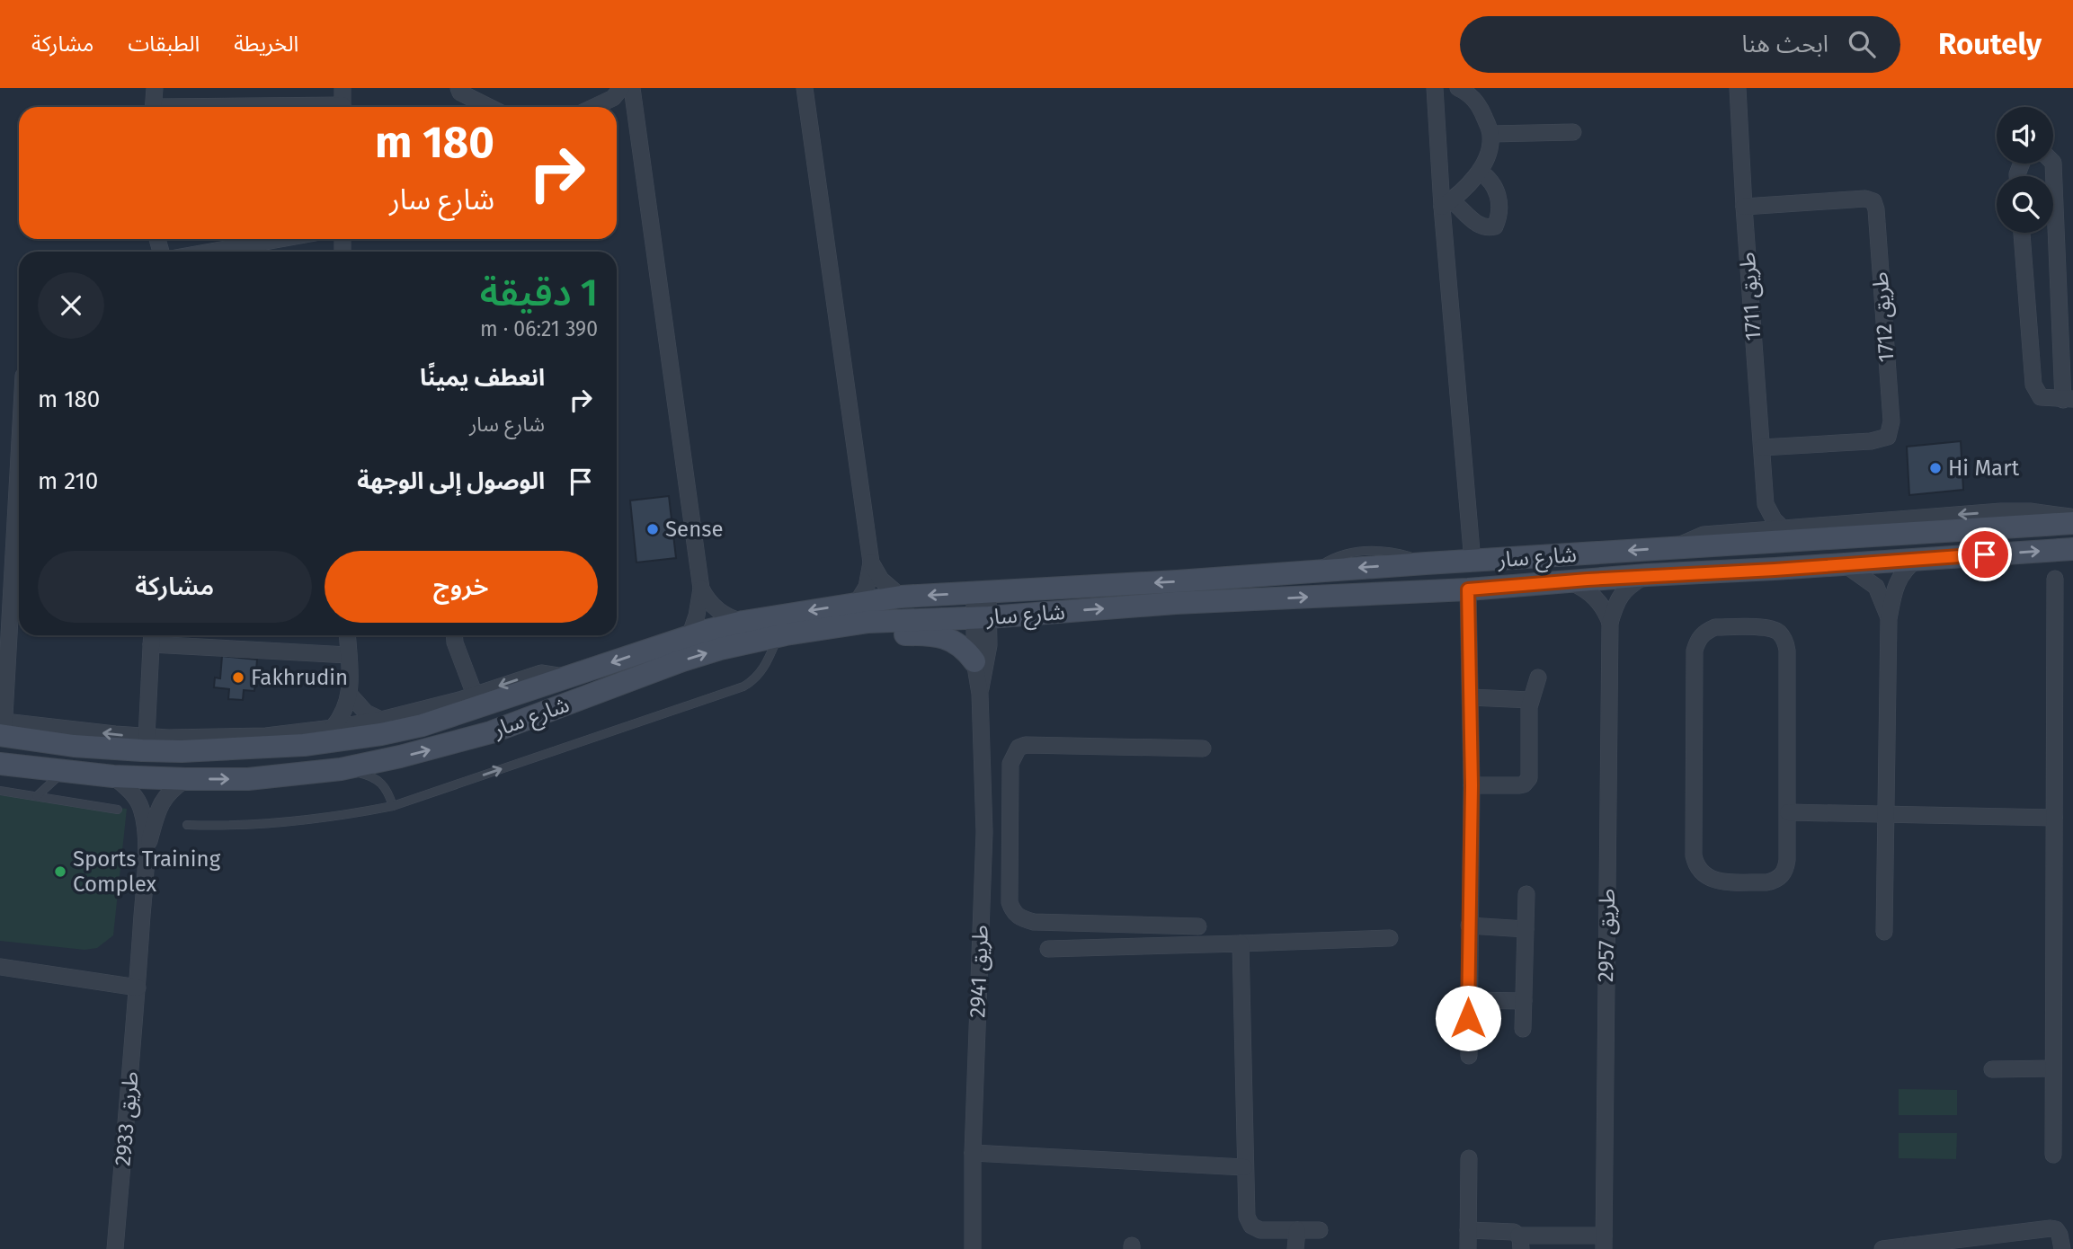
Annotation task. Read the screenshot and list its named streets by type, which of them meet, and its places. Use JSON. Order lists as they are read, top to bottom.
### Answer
{
  "streets": {
    "street": [
      "طريق 1711",
      "طريق 1712",
      "شارع سار",
      "طريق 2957",
      "طريق 2941",
      "طريق 2933"
    ]
  },
  "crossings": [
    ["طريق 1711", "طريق 1712"],
    ["شارع سار", "طريق 2957"],
    ["شارع سار", "طريق 2941"],
    ["شارع سار", "طريق 2933"]
  ],
  "places": [
    "Hi Mart",
    "Sense",
    "Fakhrudin",
    "Sports Training Complex"
  ],
  "page": {
    "header": "Routely",
    "search": "ابحث هنا",
    "nav": ["الخريطة", "الطبقات", "مشاركة"],
    "turn": ["180 m", "شارع سار"],
    "heading": ["1 دقيقة", "390 m · 06:21"],
    "list": [
      {
        "name": "انعطف يمينًا",
        "note": "شارع سار",
        "value": "180 m"
      },
      {
        "name": "الوصول إلى الوجهة",
        "value": "210 m"
      }
    ],
    "buttons": ["خروج", "مشاركة"]
  }
}
